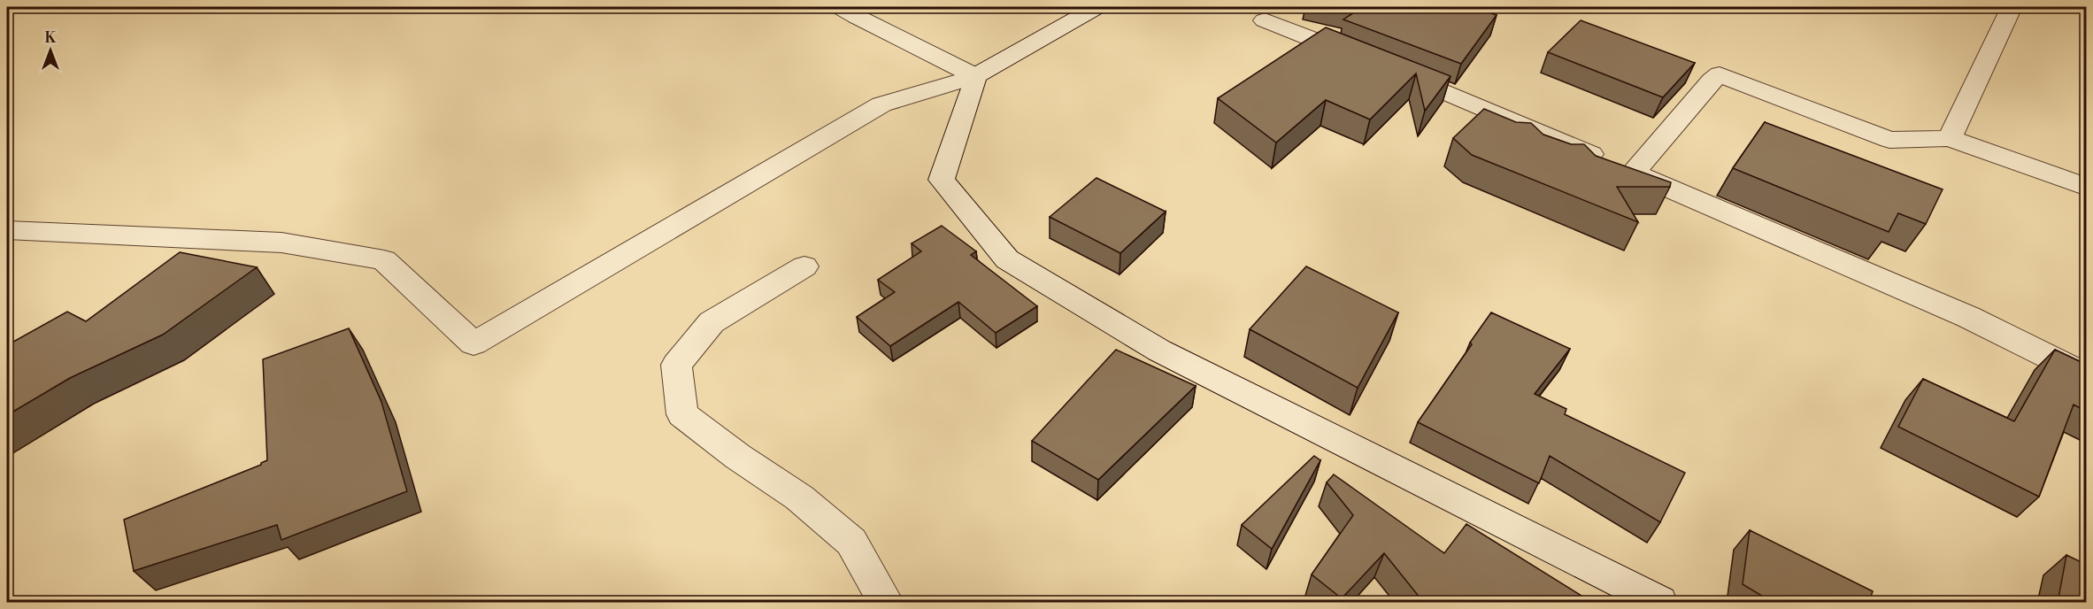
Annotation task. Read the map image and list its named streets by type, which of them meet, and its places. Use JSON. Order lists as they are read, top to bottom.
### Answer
{
  "north": "top"
}
